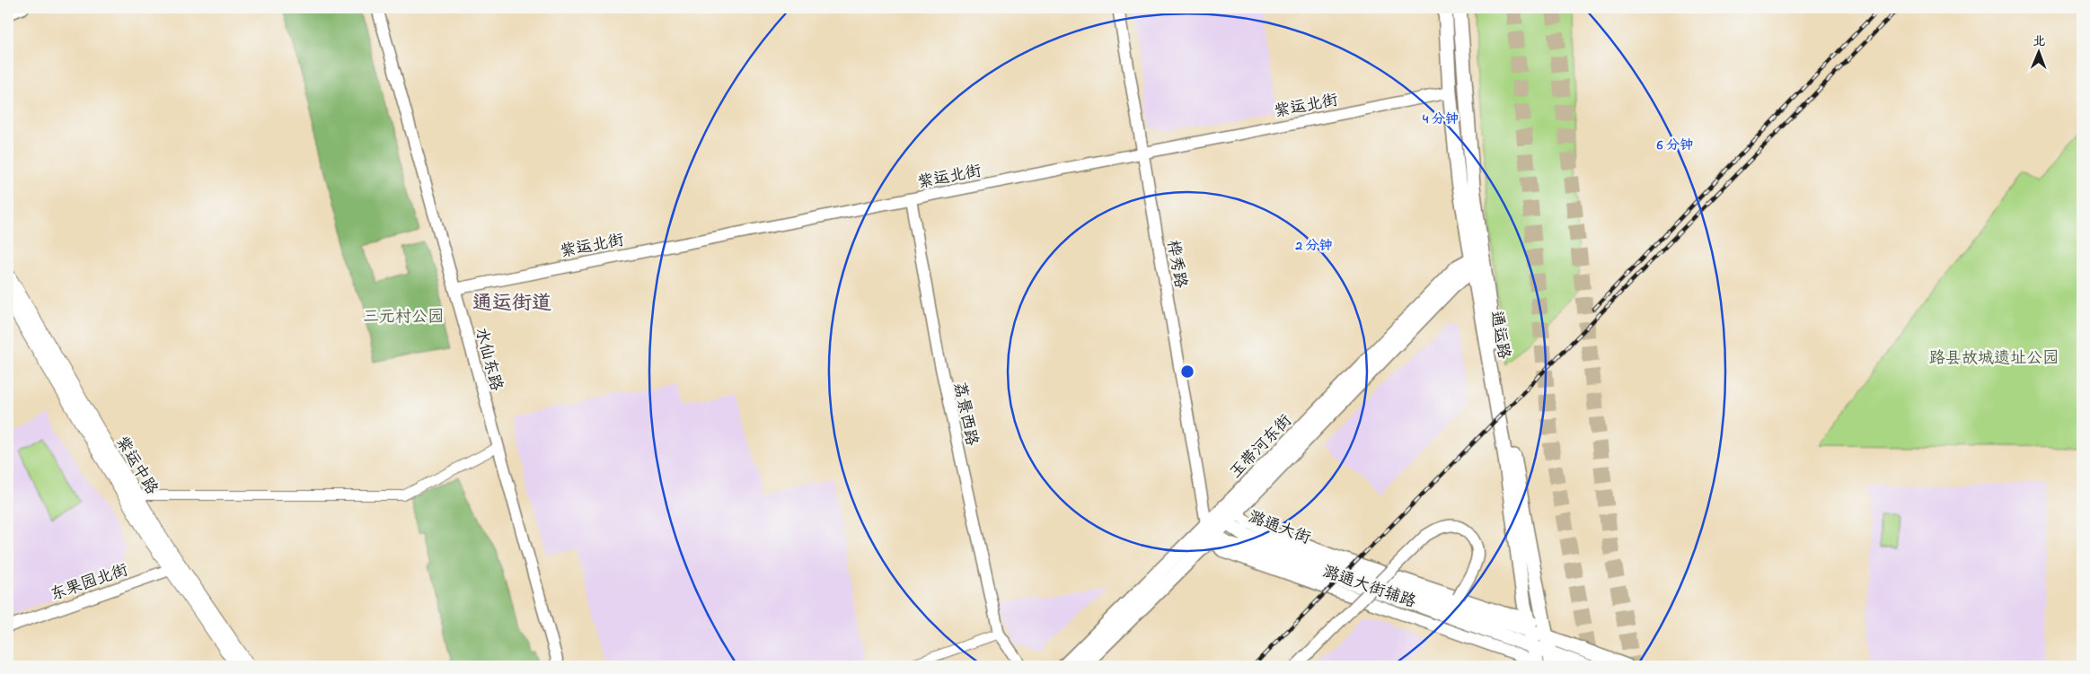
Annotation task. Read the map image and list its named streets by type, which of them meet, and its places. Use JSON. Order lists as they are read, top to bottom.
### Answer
{
  "streets": {
    "main road": [
      "通运路",
      "玉带河东街",
      "紫运中路",
      "潞通大街"
    ],
    "street": [
      "紫运北街",
      "桦秀路",
      "水仙东路",
      "荔景西路",
      "东果园北街",
      "潞通大街辅路"
    ]
  },
  "crossings": [
    ["紫运北街", "桦秀路"],
    ["紫运北街", "通运路"],
    ["紫运北街", "水仙东路"],
    ["紫运北街", "荔景西路"],
    ["桦秀路", "玉带河东街"],
    ["桦秀路", "潞通大街"],
    ["桦秀路", "潞通大街辅路"],
    ["通运路", "玉带河东街"],
    ["通运路", "潞通大街"],
    ["通运路", "潞通大街辅路"],
    ["玉带河东街", "潞通大街"],
    ["玉带河东街", "潞通大街辅路"],
    ["紫运中路", "东果园北街"],
    ["潞通大街", "潞通大街辅路"]
  ],
  "districts": ["通运街道"],
  "parks": ["三元村公园", "路县故城遗址公园"],
  "north": "top",
  "rings": ["4 分钟", "6 分钟", "2 分钟"]
}
